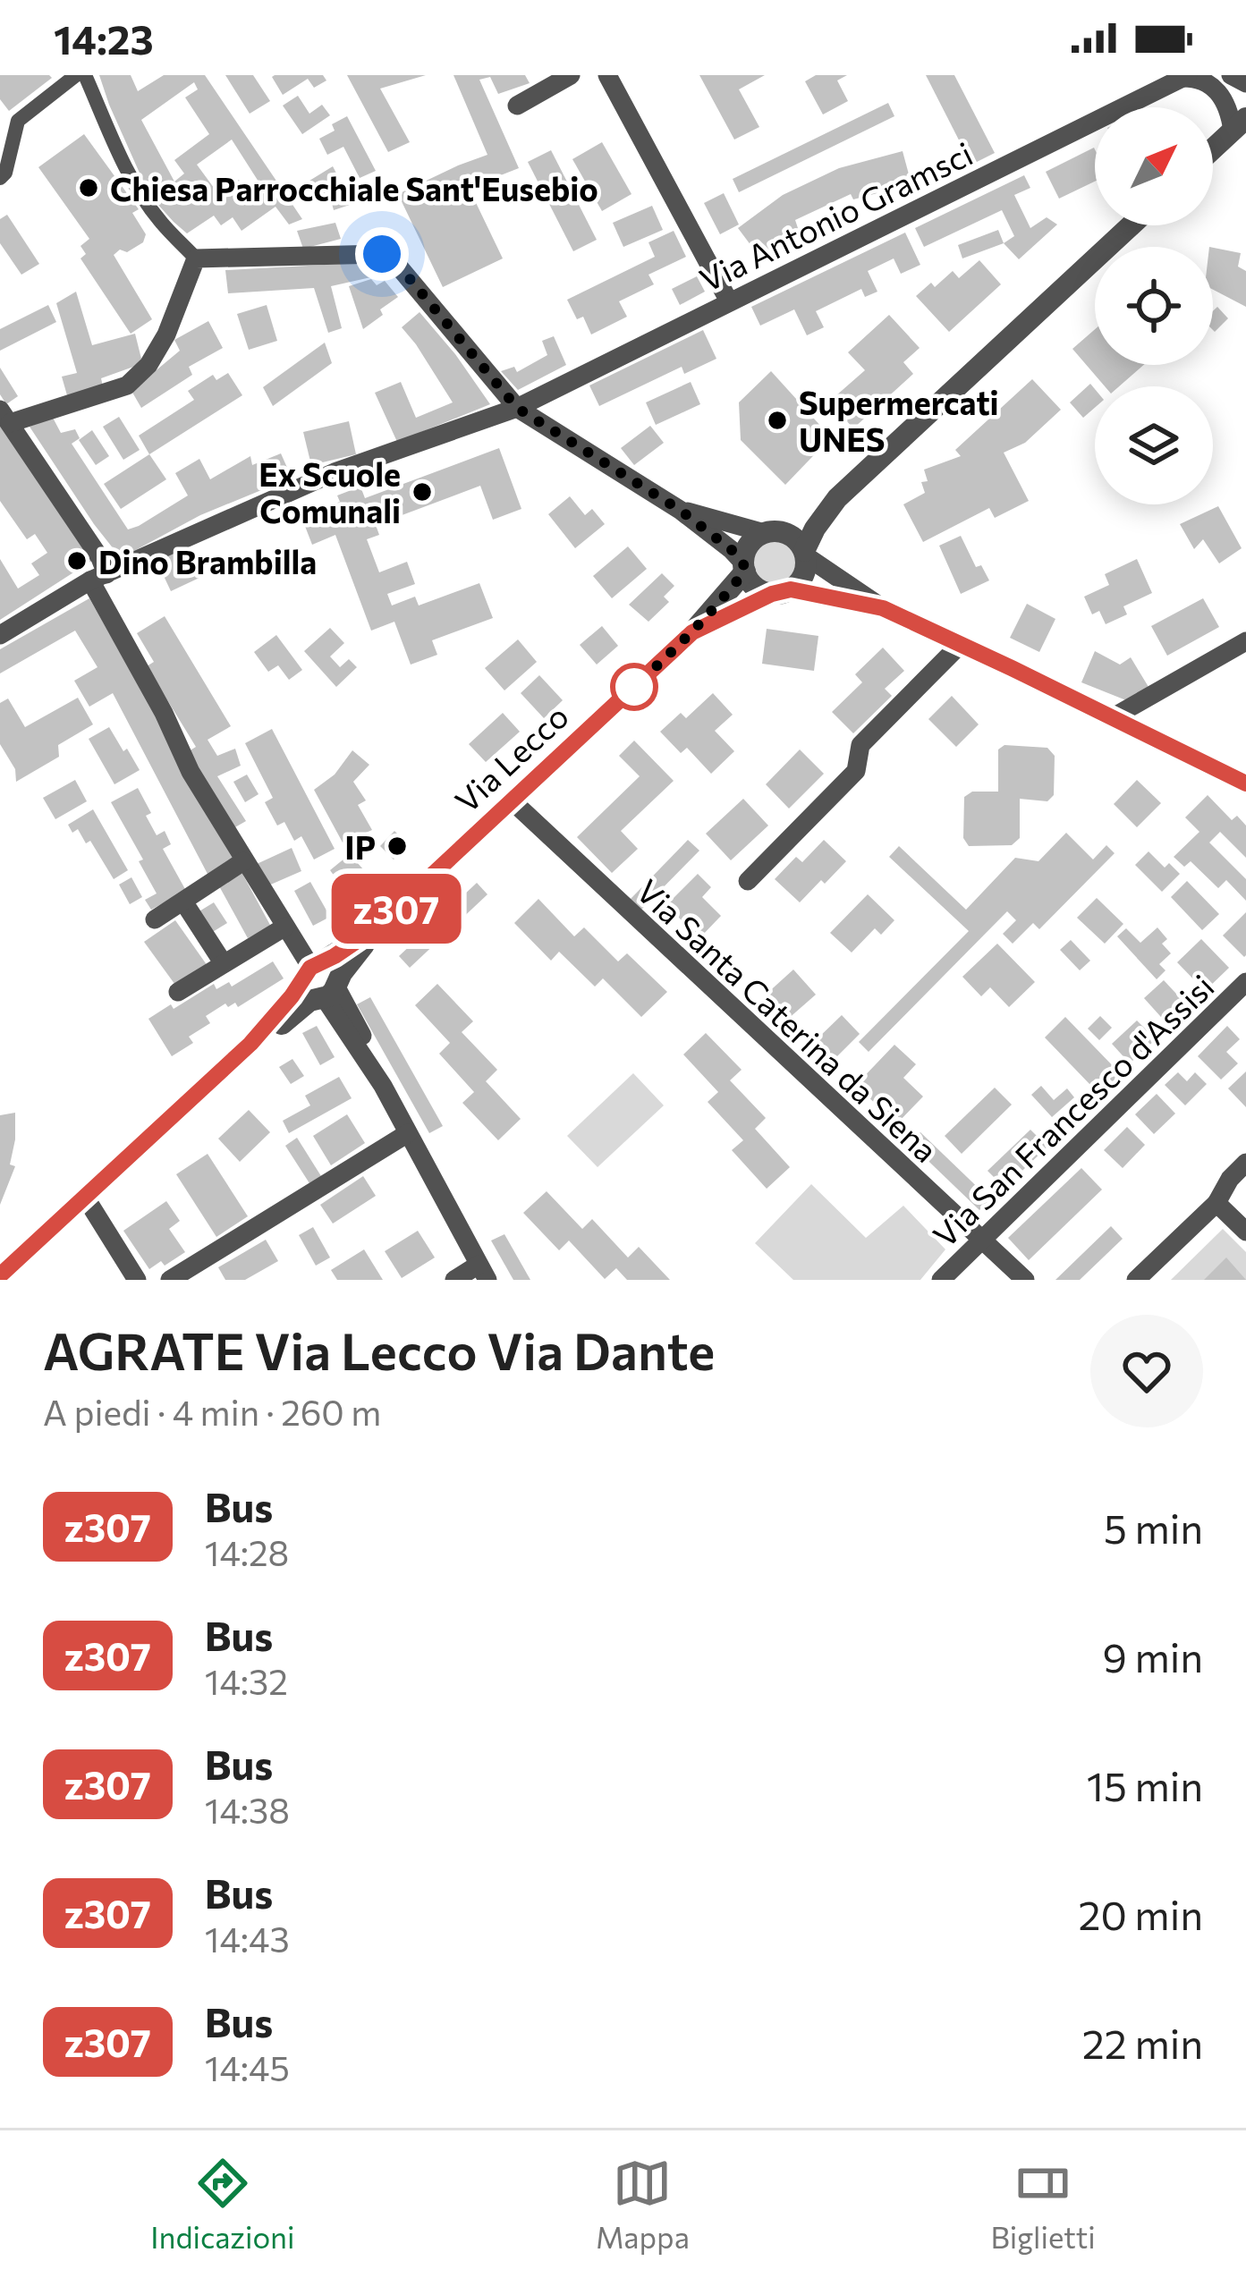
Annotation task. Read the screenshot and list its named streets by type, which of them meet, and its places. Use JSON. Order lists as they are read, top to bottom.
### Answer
{
  "streets": {
    "street": [
      "Via Antonio Gramsci",
      "Via Lecco",
      "Via Santa Caterina da Siena",
      "Via San Francesco d'Assisi"
    ]
  },
  "crossings": [
    ["Via Lecco", "Via Santa Caterina da Siena"],
    ["Via Santa Caterina da Siena", "Via San Francesco d'Assisi"]
  ],
  "places": [
    "Chiesa Parrocchiale Sant'Eusebio",
    "Supermercati UNES",
    "Ex Scuole Comunali",
    "Dino Brambilla",
    "IP"
  ],
  "lines": ["bus line z307"],
  "north": "top right",
  "page": {
    "status": "14:23",
    "on_map": "z307",
    "heading": ["AGRATE Via Lecco Via Dante", "A piedi · 4 min · 260 m"],
    "list": [
      {
        "mark": "z307",
        "name": "Bus",
        "note": "14:28",
        "value": "5 min"
      },
      {
        "mark": "z307",
        "name": "Bus",
        "note": "14:32",
        "value": "9 min"
      },
      {
        "mark": "z307",
        "name": "Bus",
        "note": "14:38",
        "value": "15 min"
      },
      {
        "mark": "z307",
        "name": "Bus",
        "note": "14:43",
        "value": "20 min"
      },
      {
        "mark": "z307",
        "name": "Bus",
        "note": "14:45",
        "value": "22 min"
      }
    ],
    "tabs": ["Indicazioni", "Mappa", "Biglietti"]
  }
}
